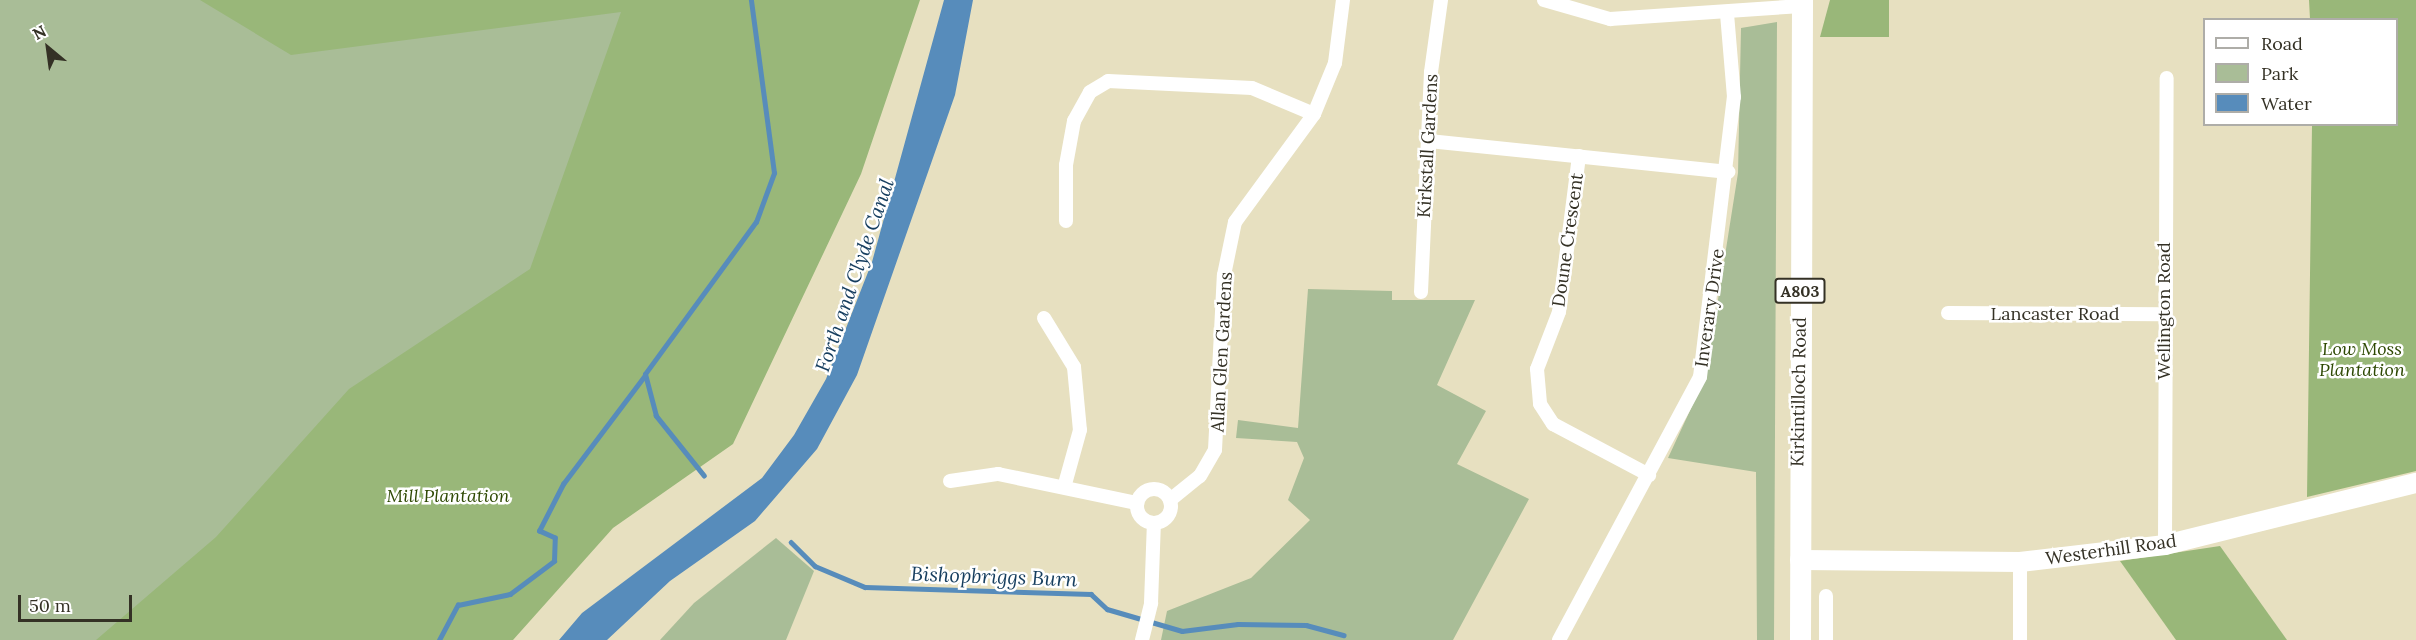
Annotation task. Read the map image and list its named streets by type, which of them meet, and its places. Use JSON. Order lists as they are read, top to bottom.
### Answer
{
  "streets": {
    "main road": ["A803", "Kirkintilloch Road"],
    "street": [
      "Kirkstall Gardens",
      "Doune Crescent",
      "Inverary Drive",
      "Wellington Road",
      "Lancaster Road",
      "Allan Glen Gardens",
      "Westerhill Road"
    ]
  },
  "crossings": [
    ["Doune Crescent", "Inverary Drive"],
    ["Wellington Road", "Lancaster Road"],
    ["Wellington Road", "Westerhill Road"],
    ["Kirkintilloch Road", "Westerhill Road"]
  ],
  "water": ["Forth and Clyde Canal", "Bishopbriggs Burn"],
  "parks": ["Low Moss Plantation", "Mill Plantation"],
  "legend": ["Road", "Park", "Water"],
  "scale_bar": "50 m",
  "north": "top left"
}
